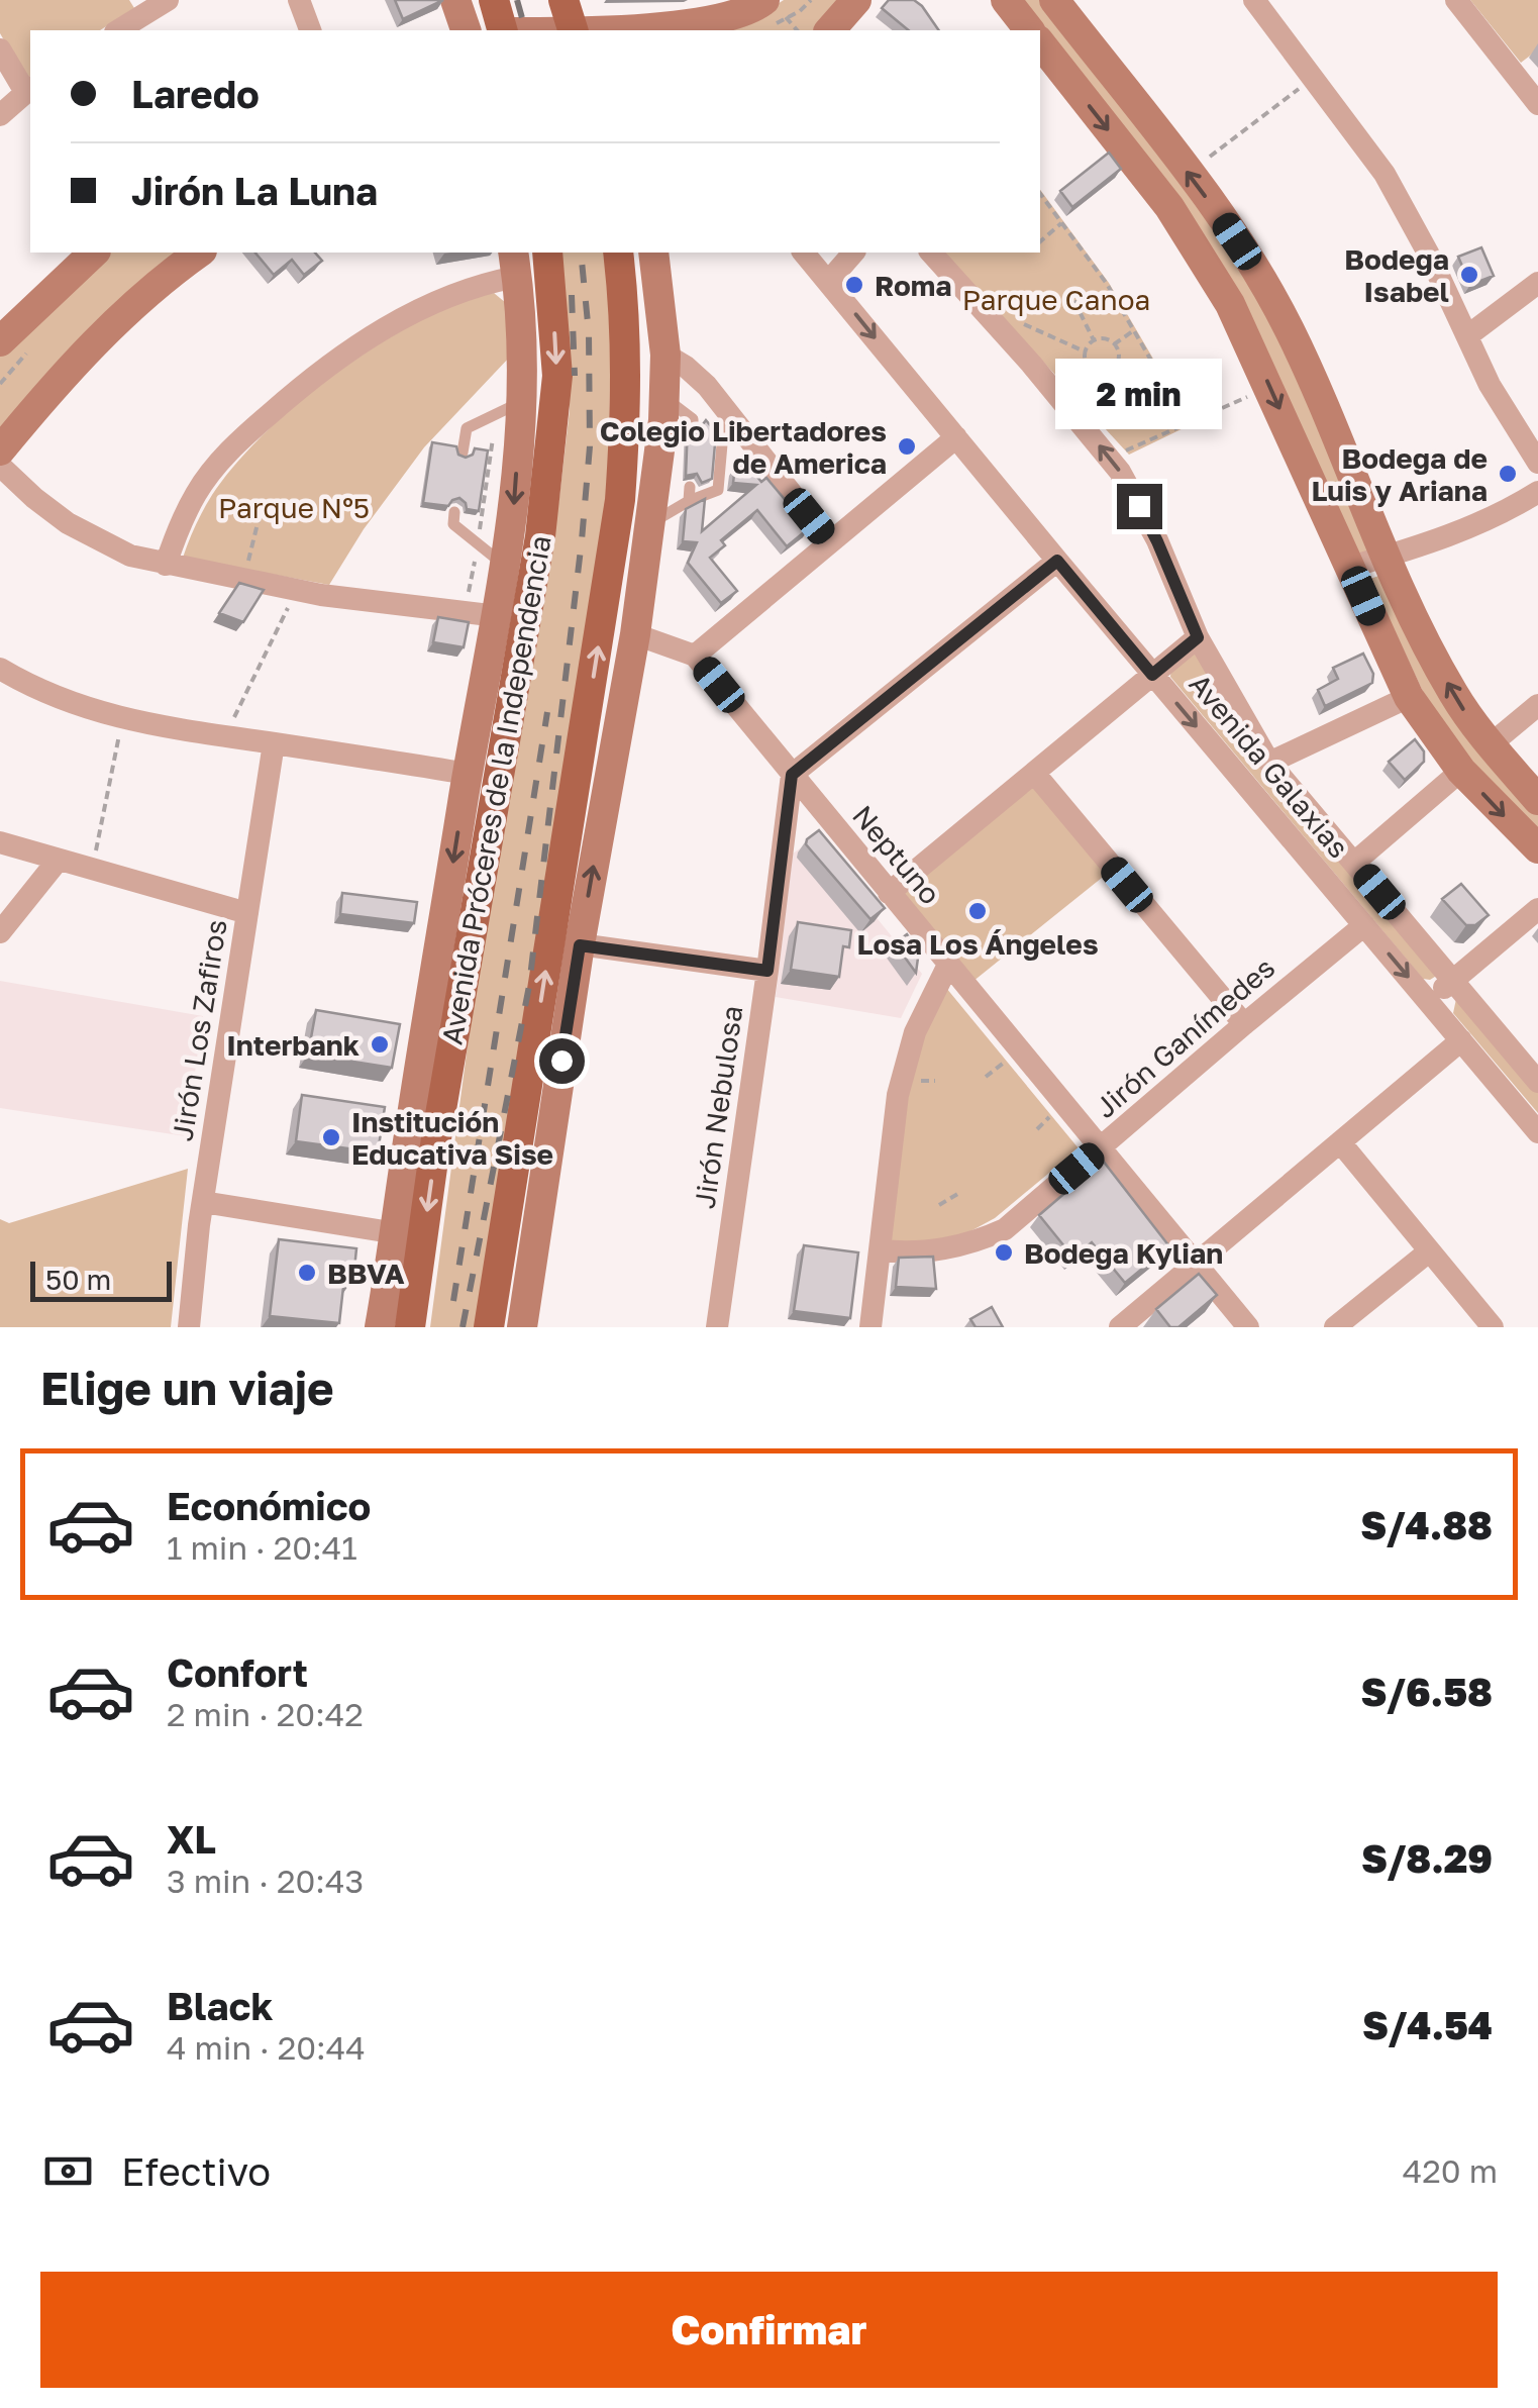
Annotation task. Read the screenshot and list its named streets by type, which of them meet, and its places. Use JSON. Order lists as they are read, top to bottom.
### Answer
{
  "streets": {
    "main road": ["Avenida Próceres de la Independencia"],
    "street": [
      "Avenida Galaxias",
      "Neptuno",
      "Jirón Los Zafiros",
      "Jirón Ganímedes",
      "Jirón Nebulosa"
    ]
  },
  "crossings": [
    ["Avenida Galaxias", "Jirón Ganímedes"],
    ["Neptuno", "Jirón Ganímedes"],
    ["Neptuno", "Jirón Nebulosa"]
  ],
  "parks": ["Parque Canoa", "Parque Nº5"],
  "places": [
    "Bodega Isabel",
    "Roma",
    "Colegio Libertadores de America",
    "Bodega de Luis y Ariana",
    "Losa Los Ángeles",
    "Interbank",
    "Institución Educativa Sise",
    "Bodega Kylian",
    "BBVA"
  ],
  "scale_bar": "50 m",
  "page": {
    "banner": ["Laredo", "Jirón La Luna"],
    "bubble": "2 min",
    "scale": "50 m",
    "heading": "Elige un viaje",
    "list": [
      {
        "name": "Económico",
        "note": "1 min · 20:41",
        "value": "S/4.88"
      },
      {
        "name": "Confort",
        "note": "2 min · 20:42",
        "value": "S/6.58"
      },
      {
        "name": "XL",
        "note": "3 min · 20:43",
        "value": "S/8.29"
      },
      {
        "name": "Black",
        "note": "4 min · 20:44",
        "value": "S/4.54"
      }
    ],
    "pay": ["Efectivo", "420 m"],
    "buttons": "Confirmar"
  }
}
